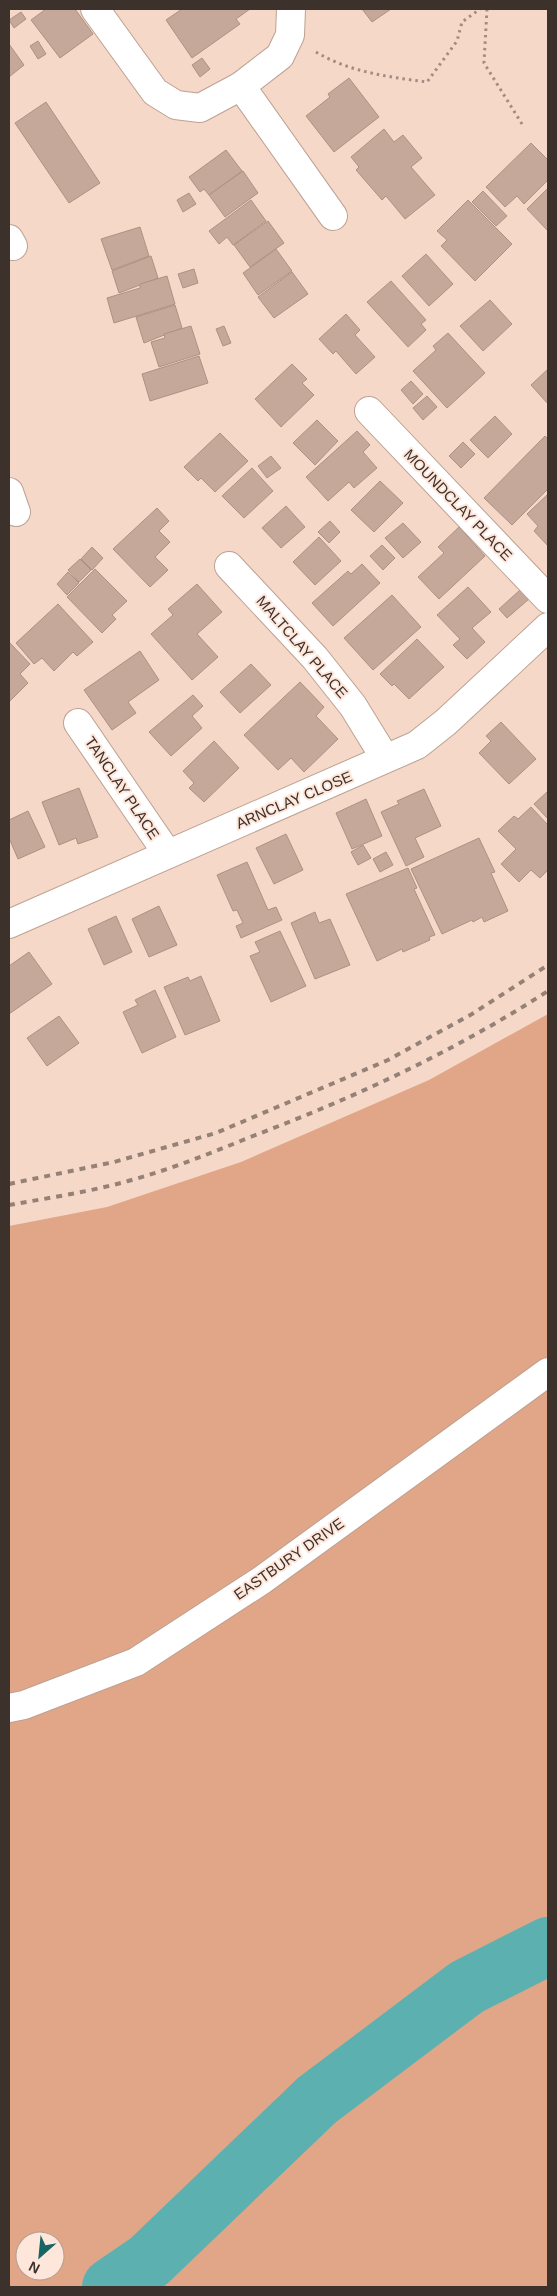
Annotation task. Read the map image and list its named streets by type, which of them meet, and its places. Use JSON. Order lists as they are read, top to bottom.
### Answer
{
  "streets": {
    "street": [
      "MOUNDCLAY PLACE",
      "MALTCLAY PLACE",
      "TANCLAY PLACE",
      "ARNCLAY CLOSE",
      "EASTBURY DRIVE"
    ]
  },
  "crossings": [
    ["MALTCLAY PLACE", "ARNCLAY CLOSE"],
    ["TANCLAY PLACE", "ARNCLAY CLOSE"]
  ],
  "north": "bottom left"
}
